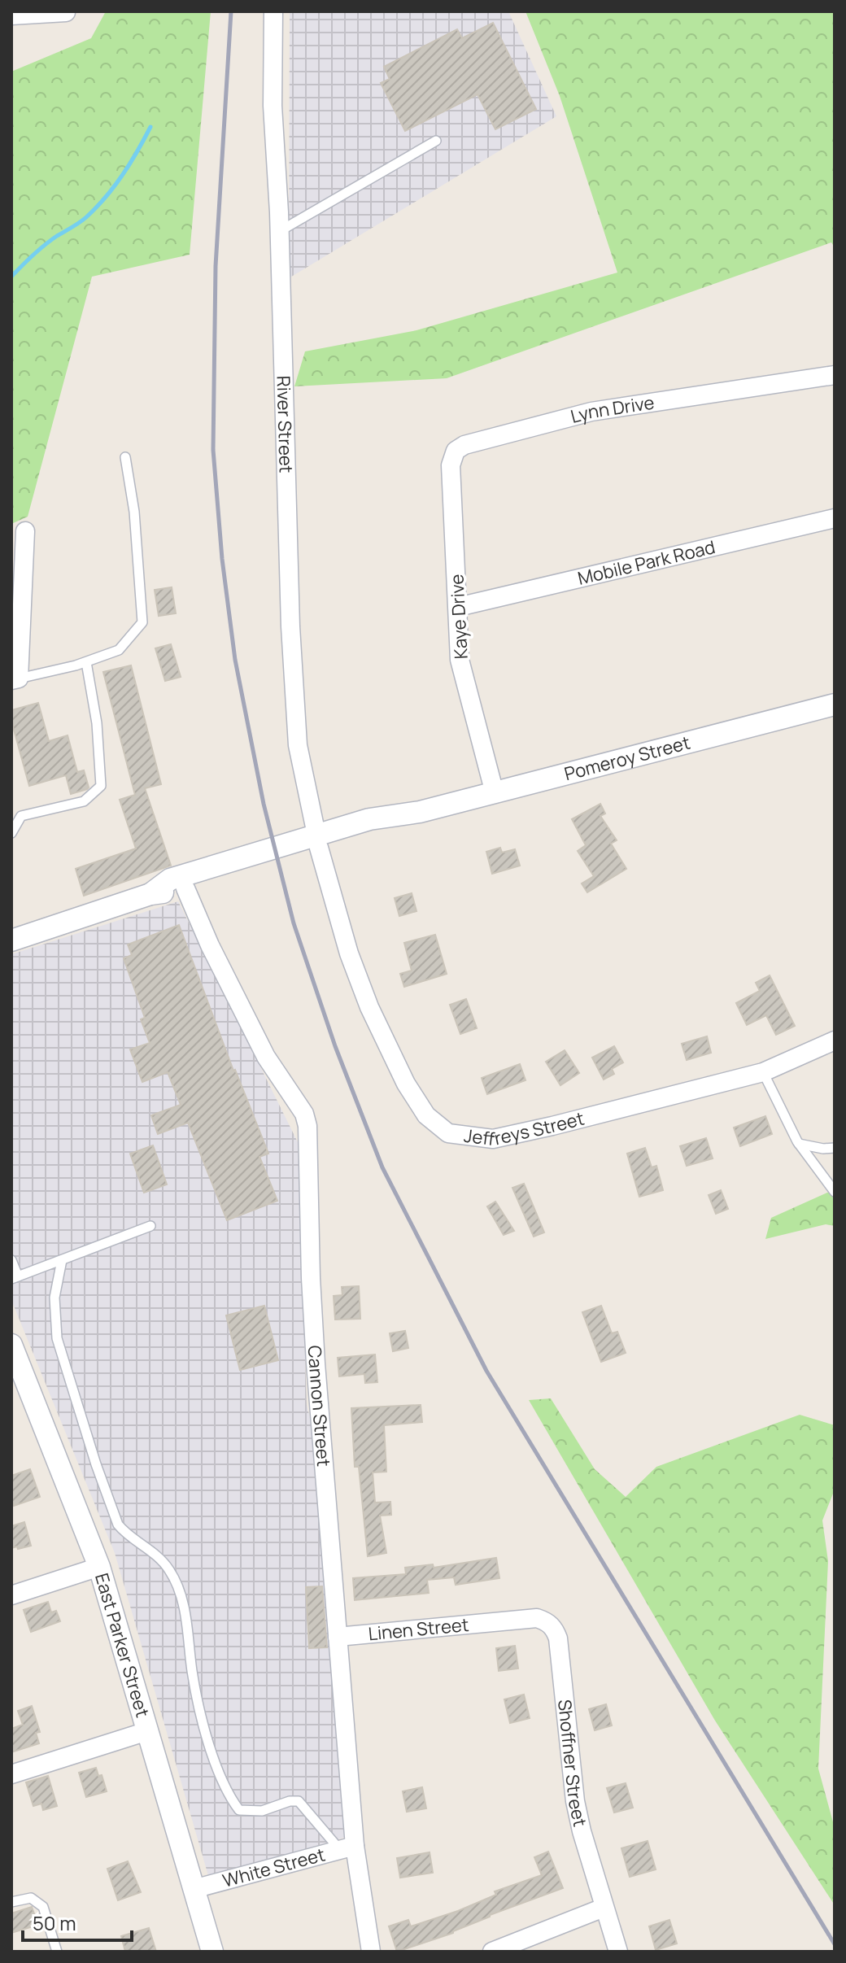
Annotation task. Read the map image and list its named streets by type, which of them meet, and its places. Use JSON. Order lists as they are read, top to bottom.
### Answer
{
  "streets": {
    "street": [
      "Lynn Drive",
      "River Street",
      "Mobile Park Road",
      "Kaye Drive",
      "Pomeroy Street",
      "Jeffreys Street",
      "Cannon Street",
      "Linen Street",
      "East Parker Street",
      "Shoffner Street",
      "White Street"
    ]
  },
  "crossings": [
    ["Lynn Drive", "Kaye Drive"],
    ["River Street", "Pomeroy Street"],
    ["River Street", "Jeffreys Street"],
    ["Mobile Park Road", "Kaye Drive"],
    ["Kaye Drive", "Pomeroy Street"],
    ["Pomeroy Street", "Cannon Street"],
    ["Cannon Street", "Linen Street"],
    ["Cannon Street", "White Street"],
    ["Linen Street", "Shoffner Street"],
    ["East Parker Street", "White Street"]
  ],
  "scale_bar": "50 m"
}
